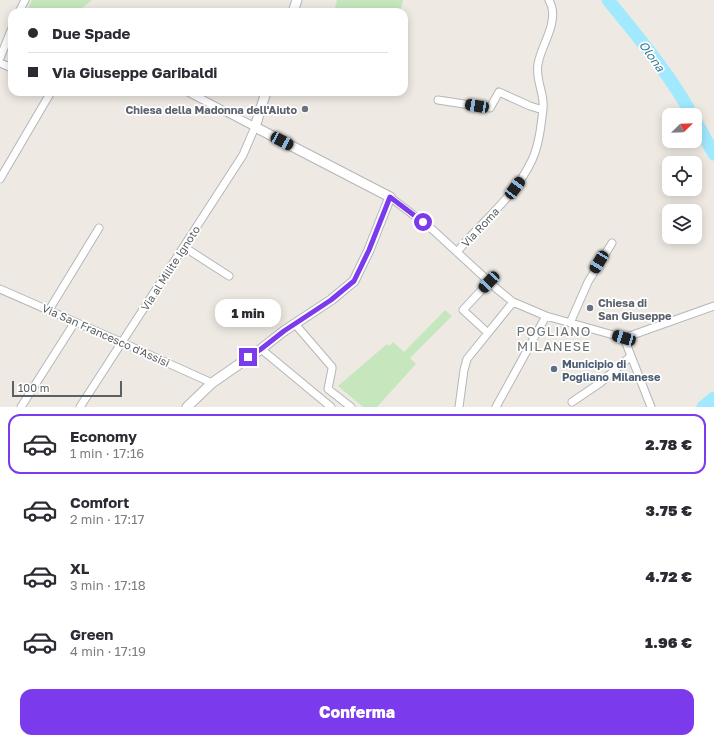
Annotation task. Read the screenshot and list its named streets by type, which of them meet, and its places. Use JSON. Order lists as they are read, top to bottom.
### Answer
{
  "streets": {
    "street": ["Via Roma", "Via al Milite Ignoto", "Via San Francesco d'Assisi"]
  },
  "crossings": [
    ["Via al Milite Ignoto", "Via San Francesco d'Assisi"]
  ],
  "districts": ["POGLIANO MILANESE"],
  "water": ["Olona"],
  "places": ["Chiesa della Madonna dell'Aiuto", "Chiesa di San Giuseppe", "Municipio di Pogliano Milanese"],
  "scale_bar": "100 m",
  "north": "top right",
  "page": {
    "banner": ["Due Spade", "Via Giuseppe Garibaldi"],
    "bubble": "1 min",
    "scale": "100 m",
    "list": [
      {
        "name": "Economy",
        "note": "1 min · 17:16",
        "value": "2.78 €"
      },
      {
        "name": "Comfort",
        "note": "2 min · 17:17",
        "value": "3.75 €"
      },
      {
        "name": "XL",
        "note": "3 min · 17:18",
        "value": "4.72 €"
      },
      {
        "name": "Green",
        "note": "4 min · 17:19",
        "value": "1.96 €"
      }
    ],
    "buttons": "Conferma"
  }
}
